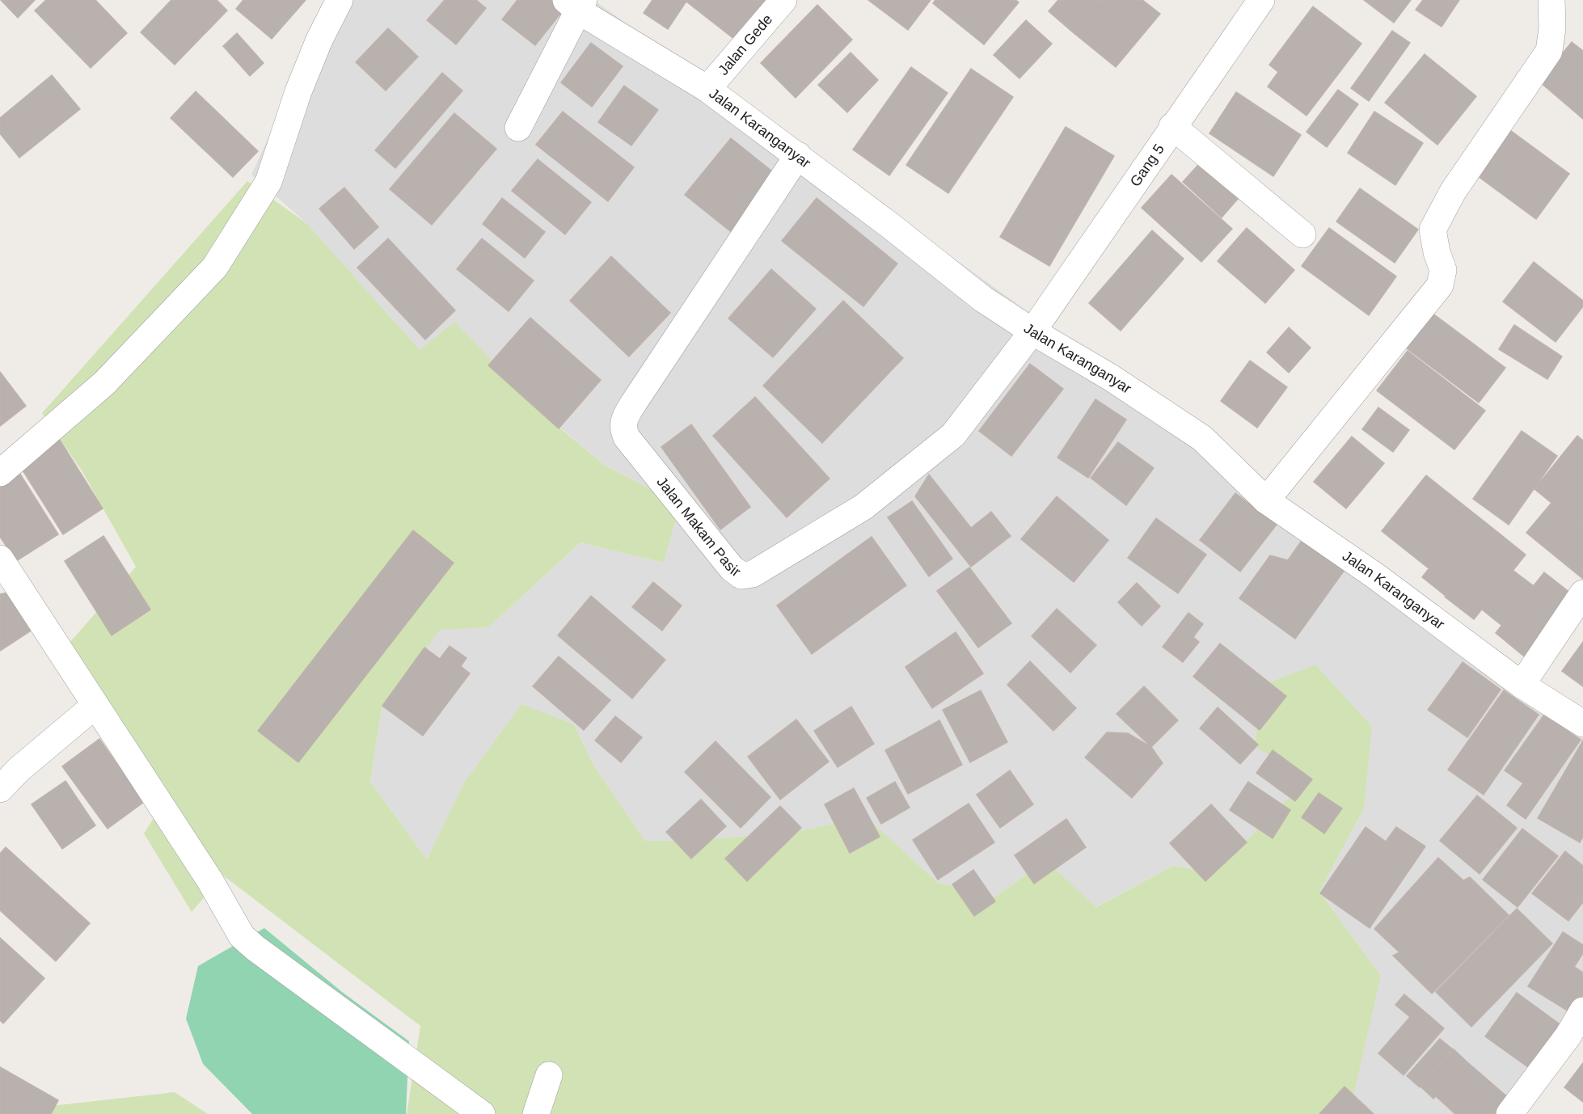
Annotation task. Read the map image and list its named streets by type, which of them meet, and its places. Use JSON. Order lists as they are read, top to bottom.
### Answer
{
  "streets": {
    "street": [
      "Jalan Gede",
      "Jalan Karanganyar",
      "Gang 5",
      "Jalan Makam Pasir"
    ]
  },
  "crossings": [
    ["Jalan Gede", "Jalan Karanganyar"],
    ["Jalan Karanganyar", "Gang 5"],
    ["Jalan Karanganyar", "Jalan Makam Pasir"],
    ["Gang 5", "Jalan Makam Pasir"]
  ]
}
